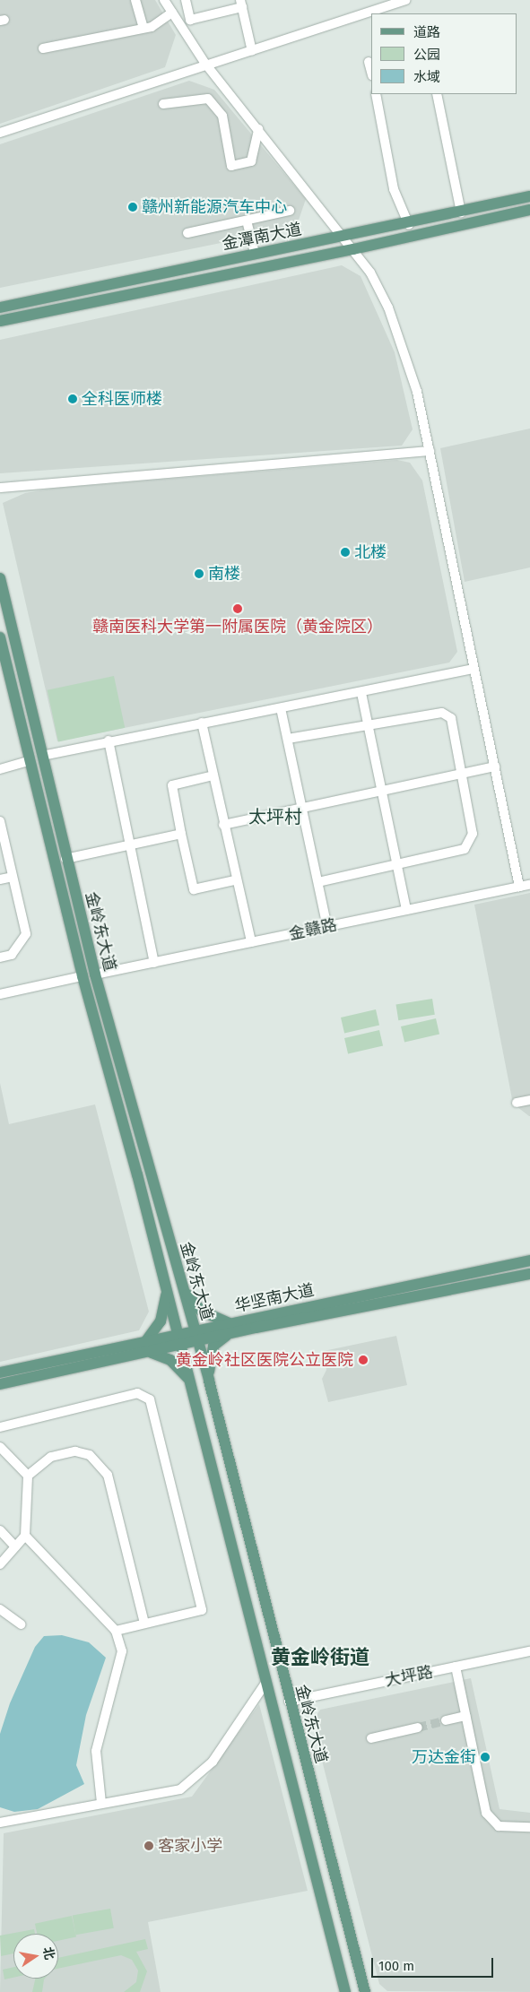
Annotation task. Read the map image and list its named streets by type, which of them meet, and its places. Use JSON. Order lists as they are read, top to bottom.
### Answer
{
  "streets": {
    "main road": ["金潭南大道", "金岭东大道", "华坚南大道"],
    "street": ["金赣路", "大坪路"]
  },
  "crossings": [
    ["金赣路", "金岭东大道"],
    ["金岭东大道", "华坚南大道"],
    ["金岭东大道", "大坪路"]
  ],
  "districts": ["太坪村", "黄金岭街道"],
  "places": [
    "赣州新能源汽车中心",
    "全科医师楼",
    "北楼",
    "南楼",
    "赣南医科大学第一附属医院（黄金院区）",
    "黄金岭社区医院公立医院",
    "万达金街",
    "客家小学"
  ],
  "legend": ["道路", "公园", "水域"],
  "scale_bar": "100 m",
  "north": "right"
}
